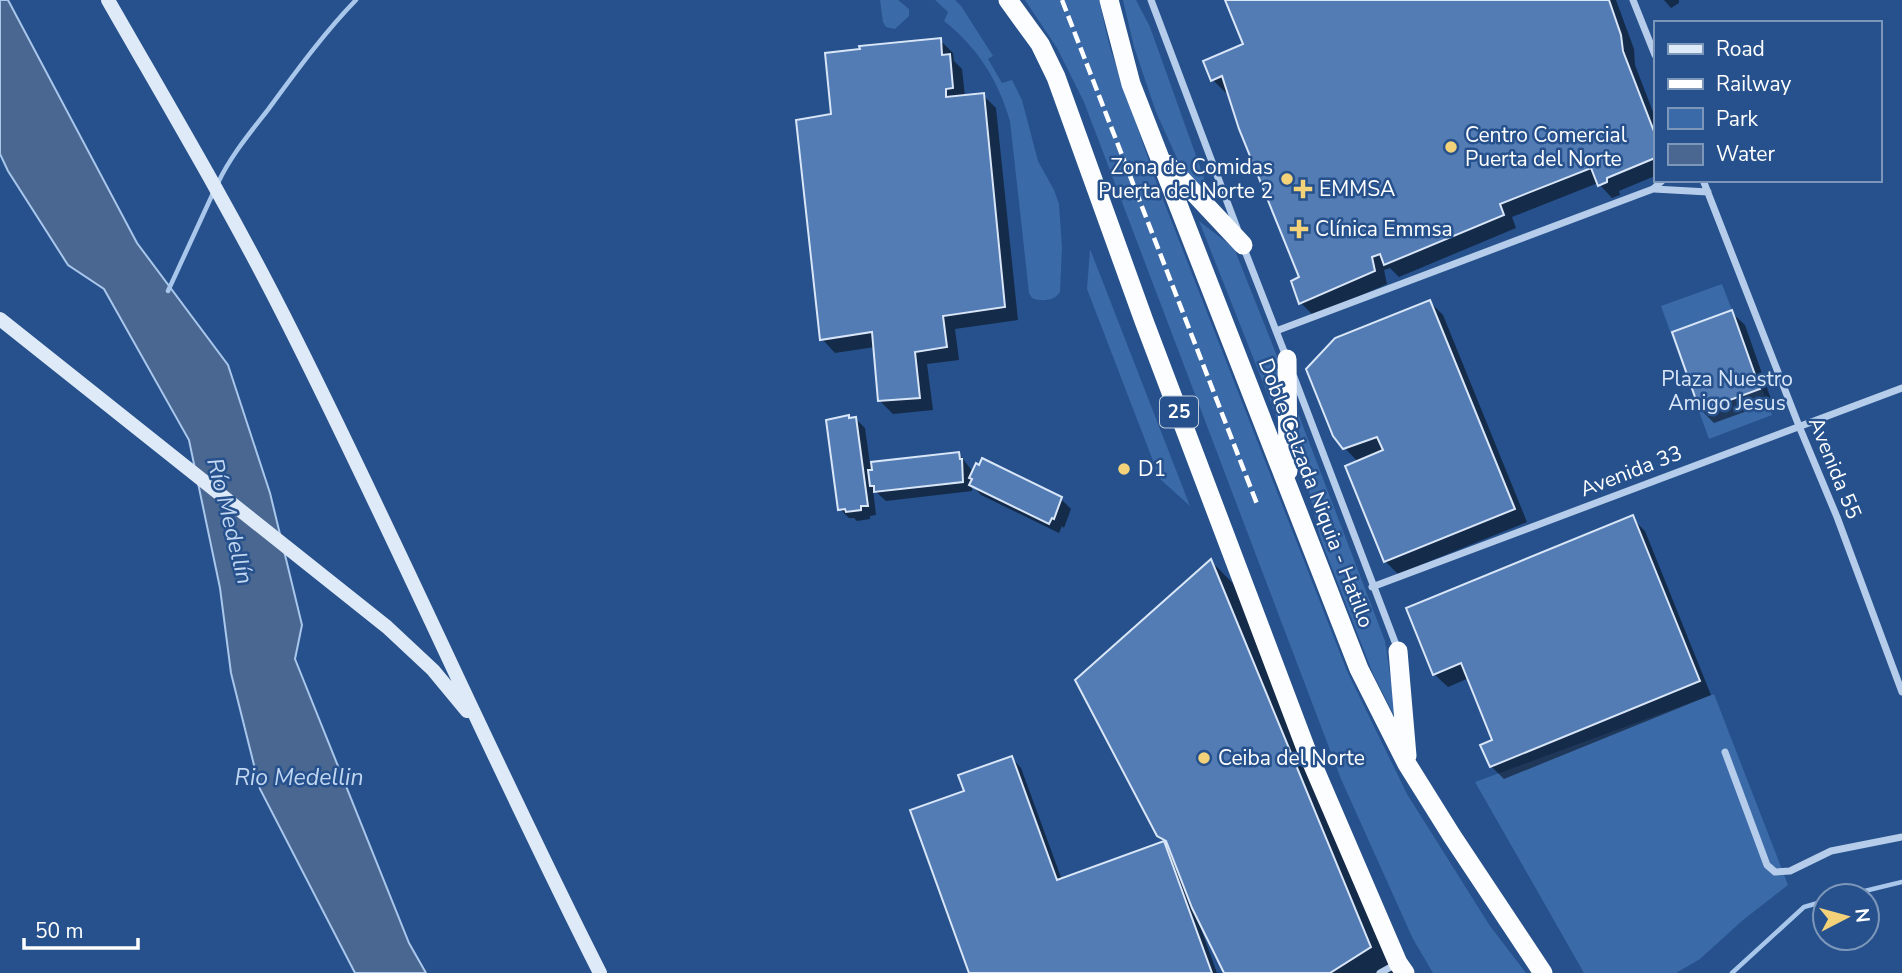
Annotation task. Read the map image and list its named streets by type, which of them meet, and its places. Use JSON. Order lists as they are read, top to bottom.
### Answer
{
  "streets": {
    "highway": ["25", "Doble Calzada Niquia - Hatillo"],
    "street": ["Avenida 55", "Avenida 33"]
  },
  "crossings": [
    ["Avenida 55", "Avenida 33"]
  ],
  "water": ["Río Medellín", "Rio Medellin"],
  "parks": ["Plaza Nuestro Amigo Jesus"],
  "places": {
    "other": [
      "Centro Comercial Puerta del Norte",
      "Zona de Comidas Puerta del Norte 2",
      "D1",
      "Ceiba del Norte"
    ],
    "health": ["EMMSA", "Clínica Emmsa"]
  },
  "legend": [
    "Road",
    "Railway",
    "Park",
    "Water"
  ],
  "scale_bar": "50 m",
  "north": "right"
}
